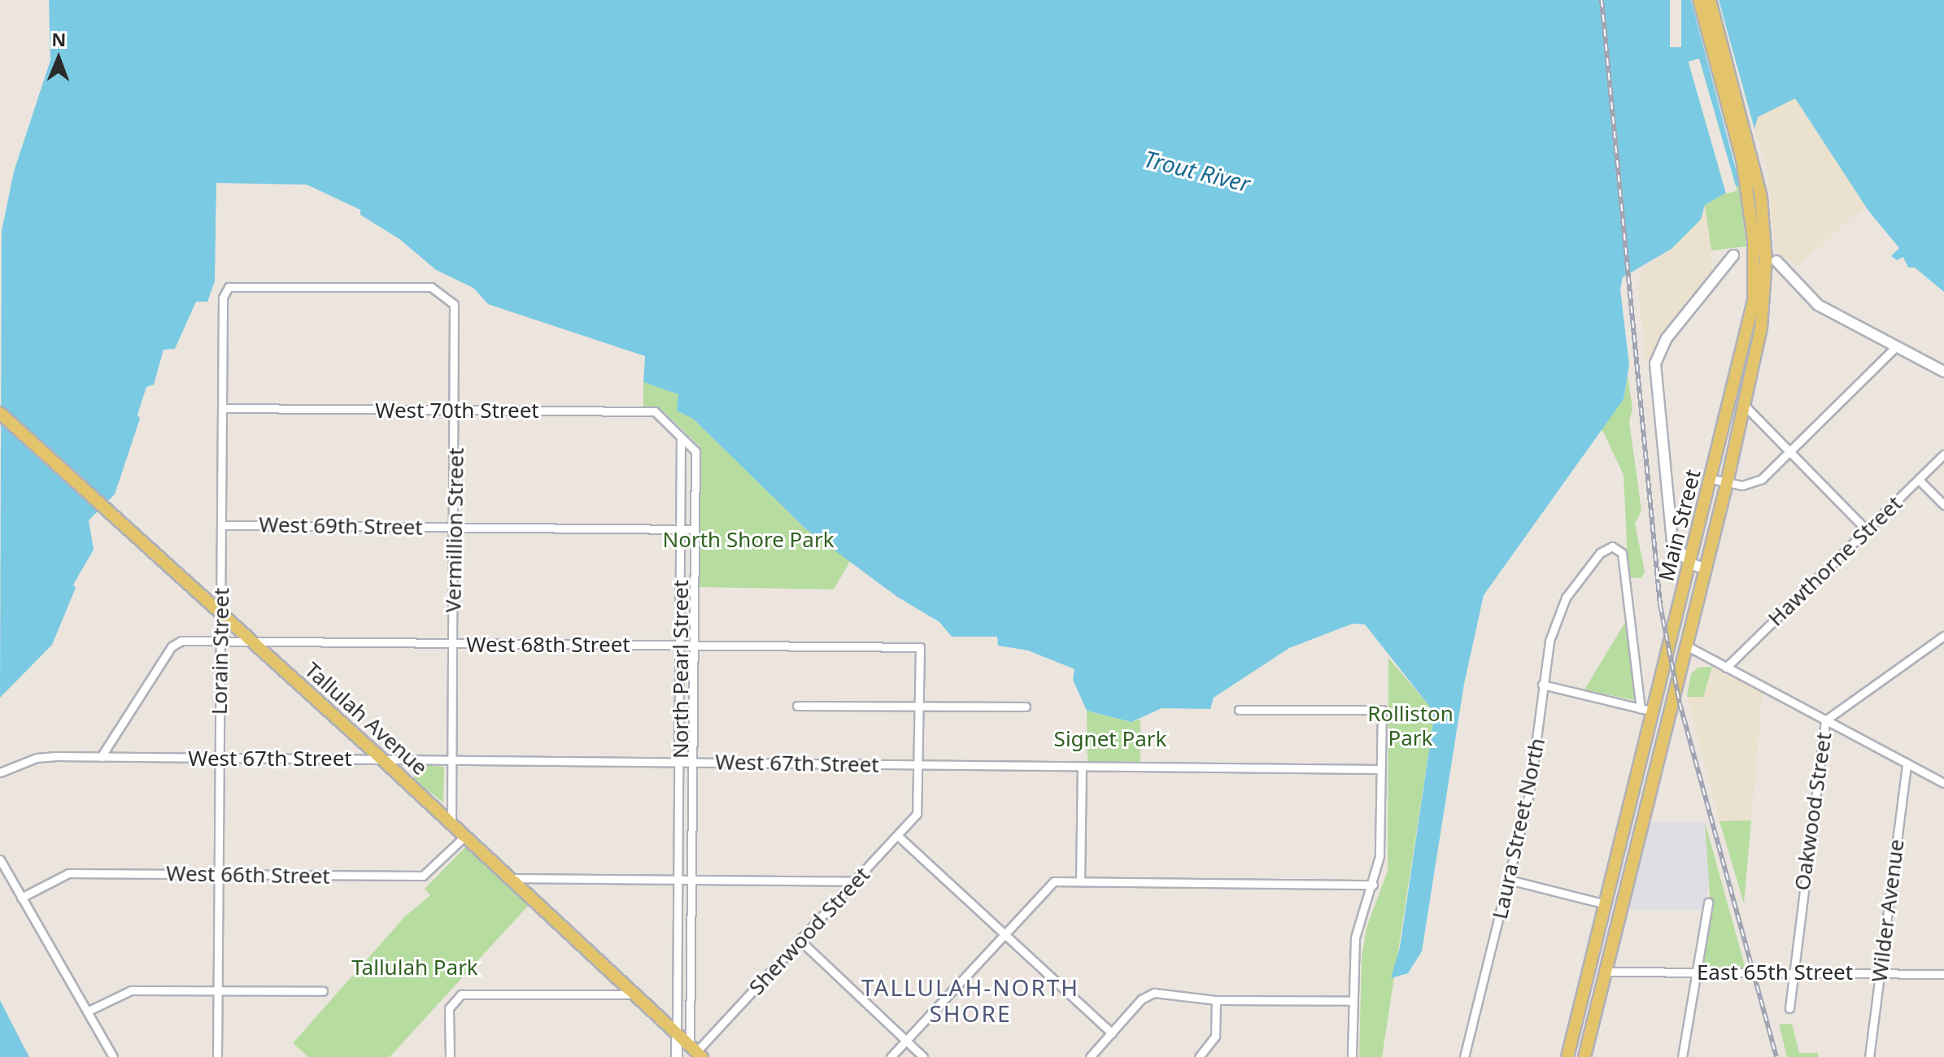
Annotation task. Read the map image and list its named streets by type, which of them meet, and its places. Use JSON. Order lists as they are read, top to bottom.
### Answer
{
  "streets": {
    "main road": ["Main Street", "Tallulah Avenue"],
    "street": [
      "West 70th Street",
      "West 69th Street",
      "Vermillion Street",
      "Hawthorne Street",
      "West 68th Street",
      "Lorain Street",
      "North Pearl Street",
      "West 67th Street",
      "Oakwood Street",
      "Laura Street North",
      "West 66th Street",
      "Wilder Avenue",
      "Sherwood Street",
      "East 65th Street"
    ]
  },
  "crossings": [
    ["West 70th Street", "Vermillion Street"],
    ["West 70th Street", "Lorain Street"],
    ["West 70th Street", "North Pearl Street"],
    ["Main Street", "Laura Street North"],
    ["Main Street", "East 65th Street"],
    ["West 69th Street", "Vermillion Street"],
    ["West 69th Street", "Lorain Street"],
    ["West 69th Street", "North Pearl Street"],
    ["Vermillion Street", "West 68th Street"],
    ["Vermillion Street", "Lorain Street"],
    ["Vermillion Street", "Tallulah Avenue"],
    ["Vermillion Street", "West 67th Street"],
    ["West 68th Street", "Lorain Street"],
    ["West 68th Street", "North Pearl Street"],
    ["West 68th Street", "Tallulah Avenue"],
    ["West 68th Street", "West 67th Street"],
    ["Lorain Street", "Tallulah Avenue"],
    ["Lorain Street", "West 67th Street"],
    ["Lorain Street", "West 66th Street"],
    ["North Pearl Street", "Tallulah Avenue"],
    ["North Pearl Street", "West 67th Street"],
    ["North Pearl Street", "Sherwood Street"],
    ["Tallulah Avenue", "West 67th Street"],
    ["Tallulah Avenue", "West 66th Street"],
    ["Tallulah Avenue", "Sherwood Street"],
    ["West 67th Street", "Sherwood Street"],
    ["Oakwood Street", "East 65th Street"],
    ["Wilder Avenue", "East 65th Street"]
  ],
  "districts": ["TALLULAH-NORTH SHORE"],
  "water": ["Trout River"],
  "parks": [
    "North Shore Park",
    "Rolliston Park",
    "Signet Park",
    "Tallulah Park"
  ],
  "north": "top"
}
